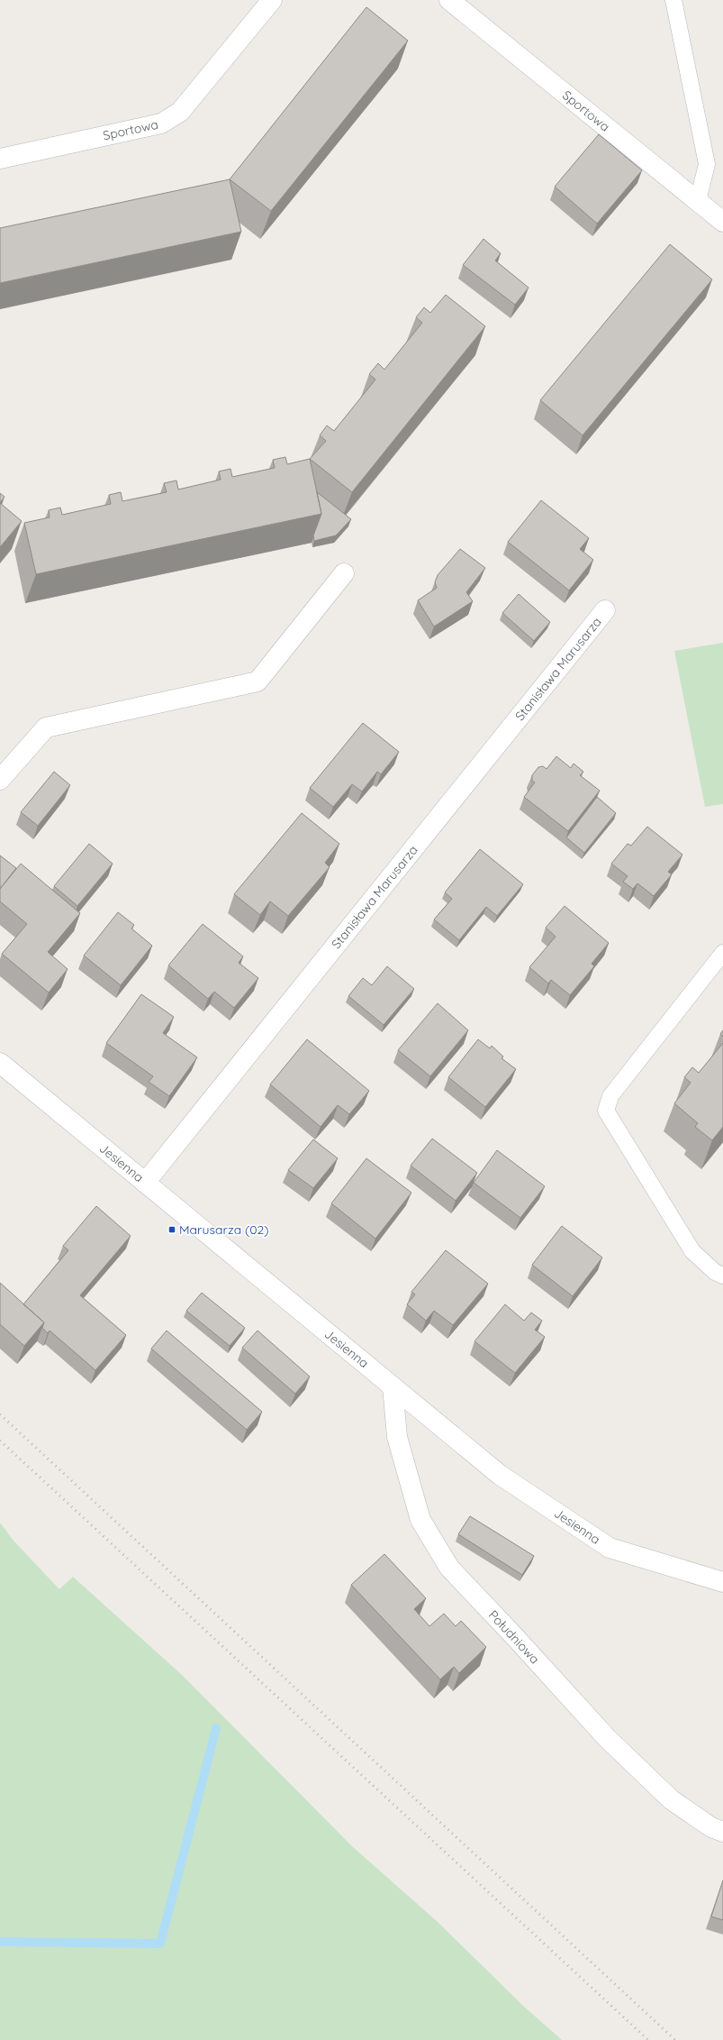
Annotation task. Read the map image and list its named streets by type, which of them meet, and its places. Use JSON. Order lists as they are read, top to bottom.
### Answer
{
  "streets": {
    "street": [
      "Sportowa",
      "Stanisława Marusarza",
      "Jesienna",
      "Południowa"
    ]
  },
  "crossings": [
    ["Stanisława Marusarza", "Jesienna"],
    ["Jesienna", "Południowa"]
  ],
  "places": {
    "transit": ["Marusarza (02)"]
  }
}
